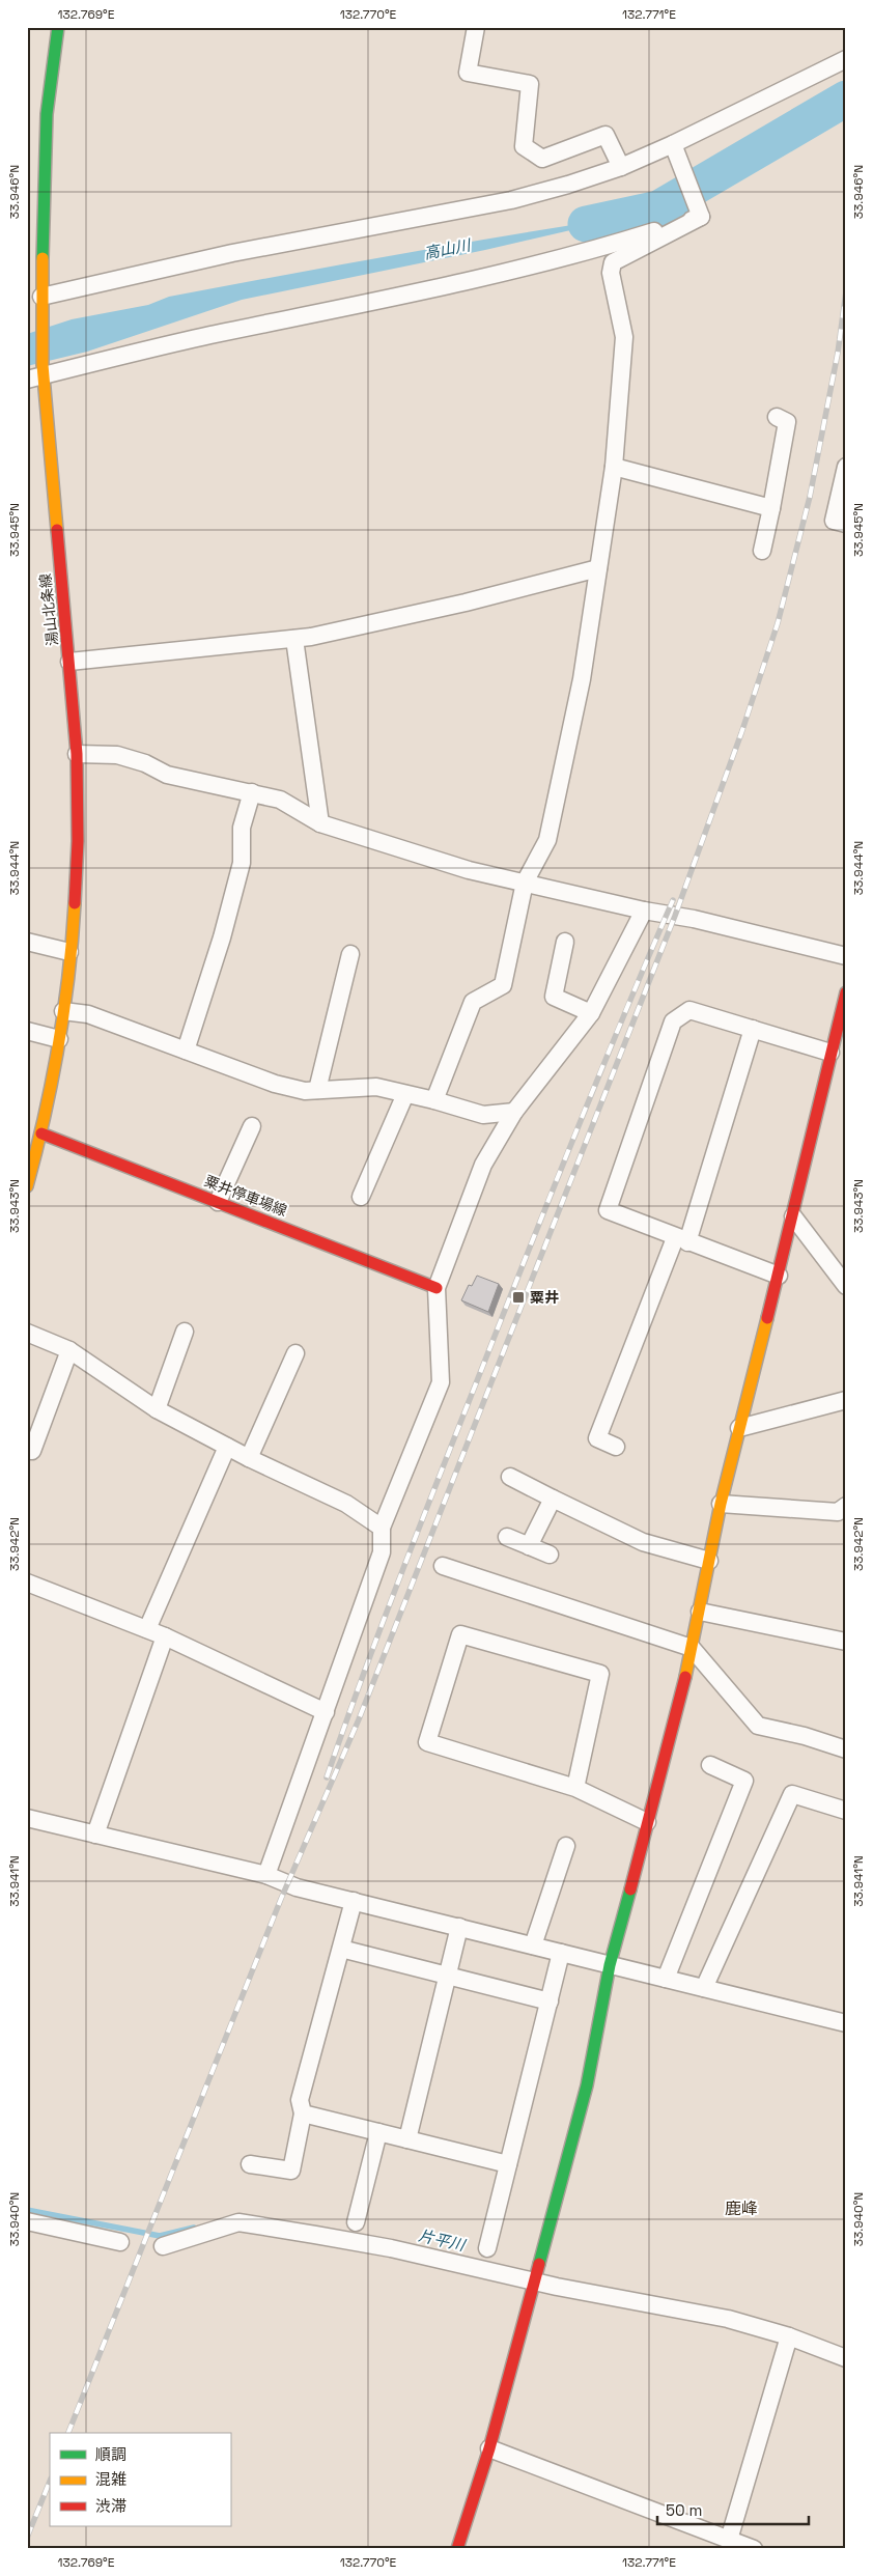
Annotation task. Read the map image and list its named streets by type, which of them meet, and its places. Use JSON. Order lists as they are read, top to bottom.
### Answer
{
  "streets": {
    "street": ["湯山北条線", "粟井停車場線"]
  },
  "crossings": [
    ["湯山北条線", "粟井停車場線"]
  ],
  "districts": ["鹿峰"],
  "water": ["高山川", "片平川"],
  "places": {
    "transit": ["粟井"]
  },
  "legend": ["順調", "混雑", "渋滞"],
  "scale_bar": "50 m",
  "coordinates": [
    "132.769°E",
    "132.770°E",
    "132.771°E",
    "33.946°N",
    "33.945°N",
    "33.944°N",
    "33.943°N",
    "33.942°N",
    "33.941°N",
    "33.940°N"
  ]
}
